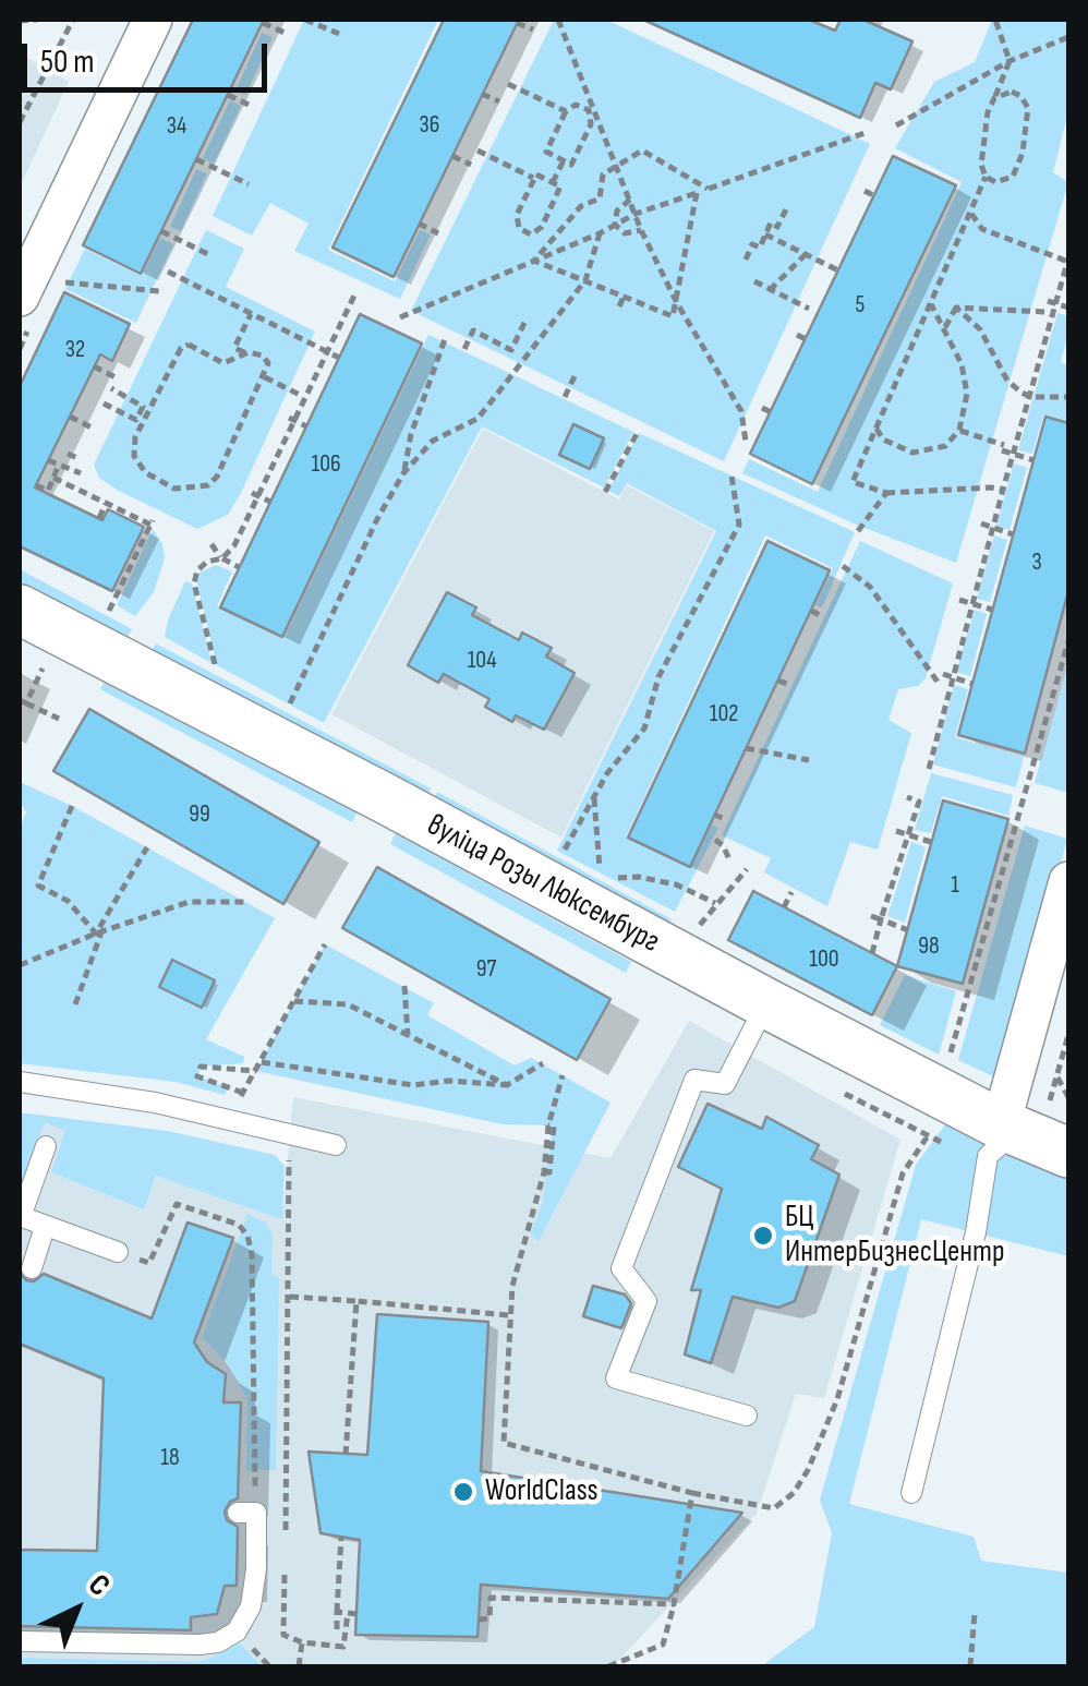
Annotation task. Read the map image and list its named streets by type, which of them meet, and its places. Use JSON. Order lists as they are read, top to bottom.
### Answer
{
  "streets": {
    "street": ["вуліца Розы Люксембург"]
  },
  "places": ["БЦ ИнтерБизнесЦентр", "WorldClass"],
  "house_numbers": [
    "36",
    "34",
    "5",
    "32",
    "106",
    "3",
    "104",
    "102",
    "99",
    "1",
    "98",
    "100",
    "97",
    "18"
  ],
  "scale_bar": "50 m",
  "north": "top right"
}
